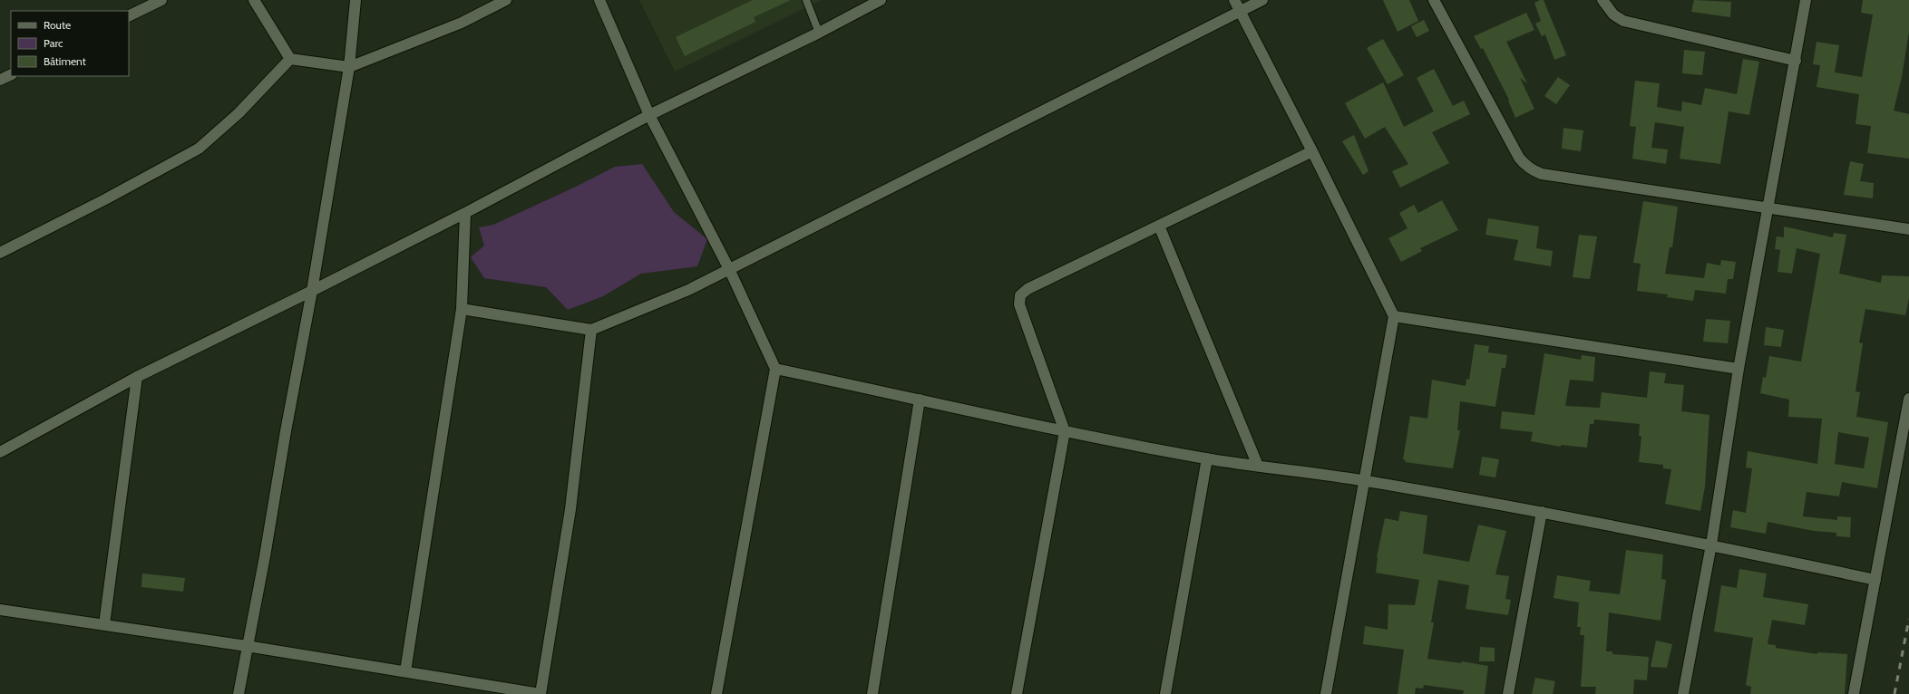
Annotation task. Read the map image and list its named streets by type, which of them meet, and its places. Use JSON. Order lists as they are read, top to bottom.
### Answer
{
  "legend": ["Route", "Parc", "Bâtiment"]
}
